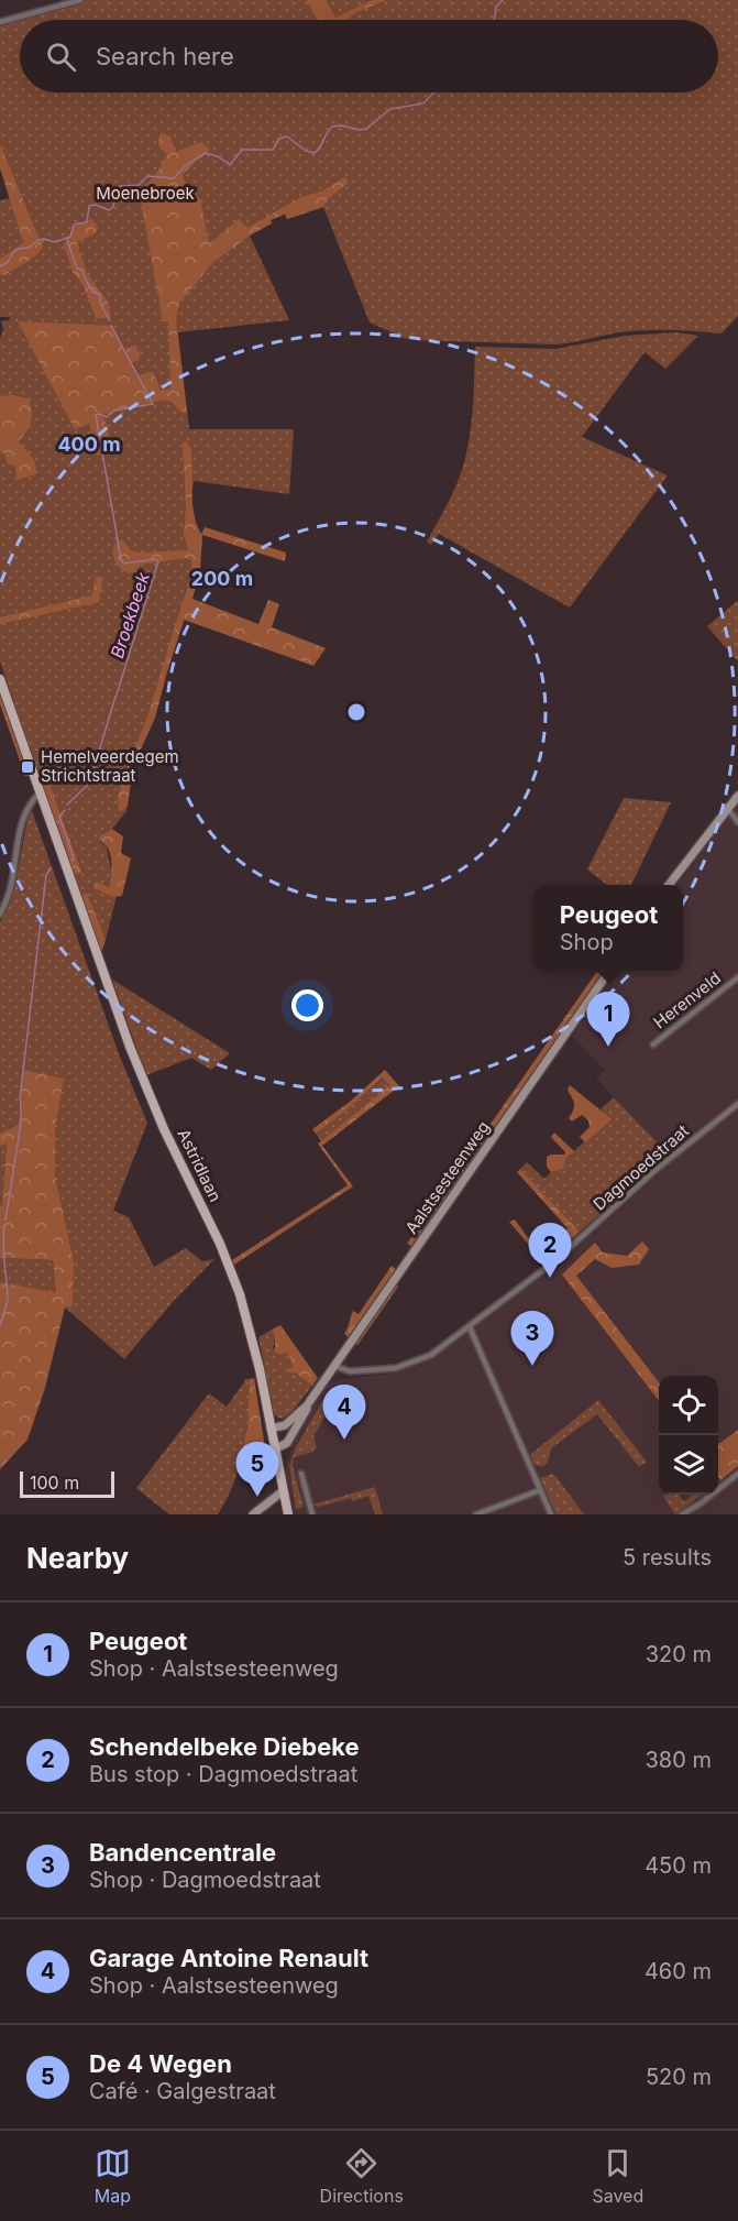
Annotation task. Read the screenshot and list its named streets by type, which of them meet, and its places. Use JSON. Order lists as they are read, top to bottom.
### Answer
{
  "streets": {
    "main road": ["Astridlaan", "Aalstsesteenweg"],
    "street": ["Herenveld", "Dagmoedstraat"]
  },
  "crossings": [
    ["Astridlaan", "Aalstsesteenweg"],
    ["Dagmoedstraat", "Aalstsesteenweg"]
  ],
  "water": ["Broekbeek"],
  "parks": ["Moenebroek"],
  "places": {
    "transit": ["Hemelveerdegem Strichtstraat"]
  },
  "scale_bar": "100 m",
  "page": {
    "search": "Search here",
    "popup": ["Peugeot", "Shop"],
    "pins": [
      "1",
      "2",
      "3",
      "4",
      "5"
    ],
    "scale": "100 m",
    "heading": ["Nearby", "5 results"],
    "list": [
      {
        "mark": "1",
        "name": "Peugeot",
        "note": "Shop · Aalstsesteenweg",
        "value": "320 m"
      },
      {
        "mark": "2",
        "name": "Schendelbeke Diebeke",
        "note": "Bus stop · Dagmoedstraat",
        "value": "380 m"
      },
      {
        "mark": "3",
        "name": "Bandencentrale",
        "note": "Shop · Dagmoedstraat",
        "value": "450 m"
      },
      {
        "mark": "4",
        "name": "Garage Antoine Renault",
        "note": "Shop · Aalstsesteenweg",
        "value": "460 m"
      },
      {
        "mark": "5",
        "name": "De 4 Wegen",
        "note": "Café · Galgestraat",
        "value": "520 m"
      }
    ],
    "nav": ["Map", "Directions", "Saved"]
  },
  "rings": ["400 m", "200 m"]
}
